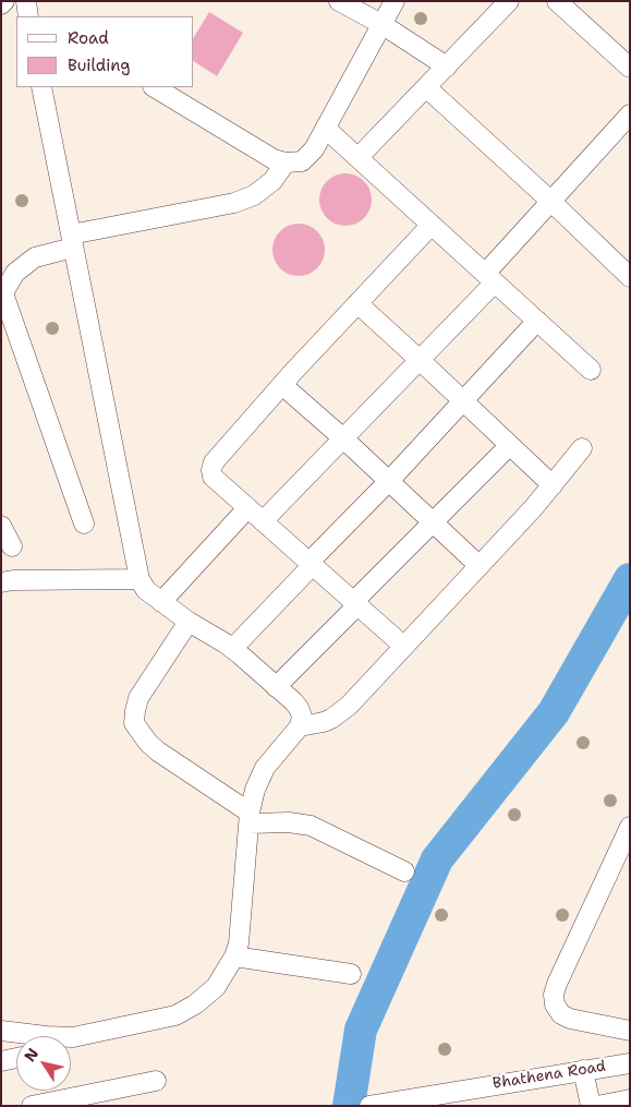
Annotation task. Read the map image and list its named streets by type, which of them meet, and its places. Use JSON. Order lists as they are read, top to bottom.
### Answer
{
  "streets": {
    "street": ["Bhathena Road"]
  },
  "legend": ["Road", "Building"],
  "north": "top left"
}
